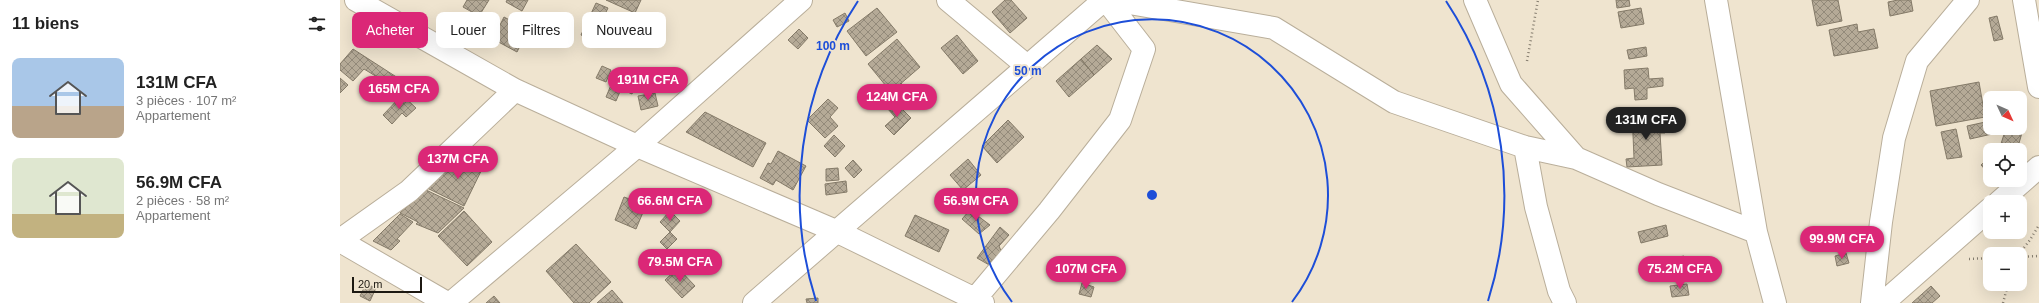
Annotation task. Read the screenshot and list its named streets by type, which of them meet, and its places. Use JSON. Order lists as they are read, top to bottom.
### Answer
{
  "scale_bar": "20 m",
  "north": "bottom right",
  "page": {
    "heading": "11 biens",
    "chip": [
      "Acheter",
      "Louer",
      "Filtres",
      "Nouveau"
    ],
    "list": [
      {
        "name": "131M CFA",
        "note": "3 pièces · 107 m² · Appartement"
      },
      {
        "name": "56.9M CFA",
        "note": "2 pièces · 58 m² · Appartement"
      }
    ],
    "price": [
      "191M CFA",
      "165M CFA",
      "124M CFA",
      "131M CFA",
      "137M CFA",
      "66.6M CFA",
      "56.9M CFA",
      "99.9M CFA",
      "79.5M CFA",
      "107M CFA",
      "75.2M CFA"
    ],
    "map_buttons": ["+", "−"],
    "scale": "20 m"
  },
  "rings": ["100 m", "50 m"]
}
